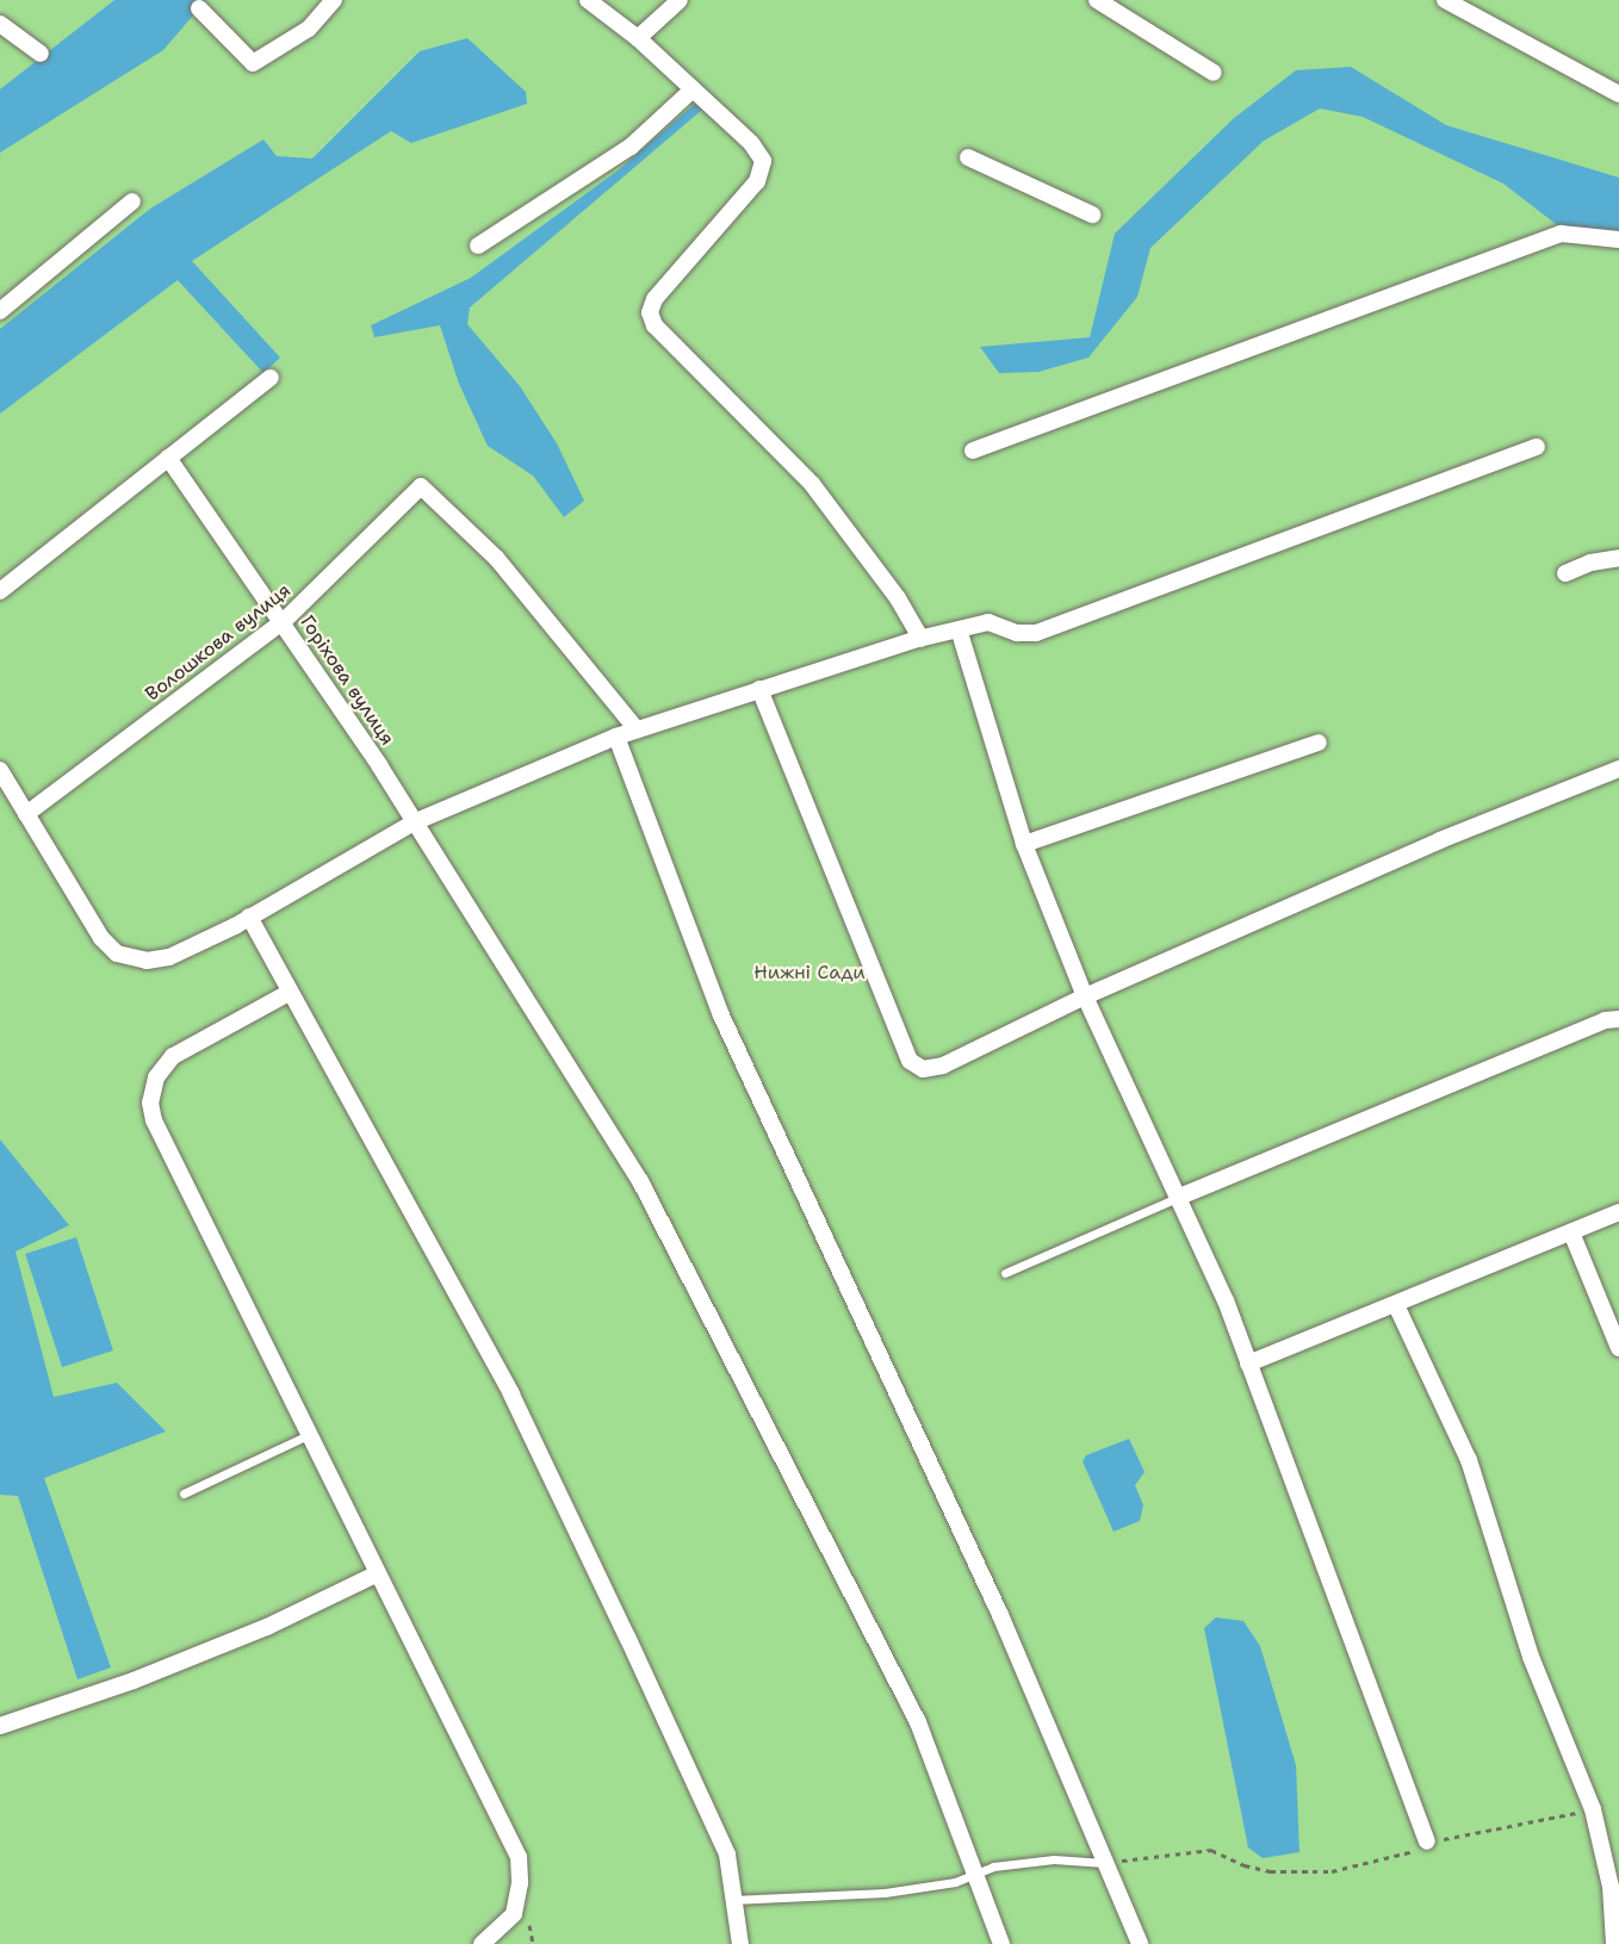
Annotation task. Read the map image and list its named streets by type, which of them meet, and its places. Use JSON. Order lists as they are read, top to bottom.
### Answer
{
  "streets": {
    "street": ["Волошкова вулиця", "Горіхова вулиця"]
  },
  "crossings": [
    ["Волошкова вулиця", "Горіхова вулиця"]
  ],
  "parks": ["Нижні Сади"]
}
